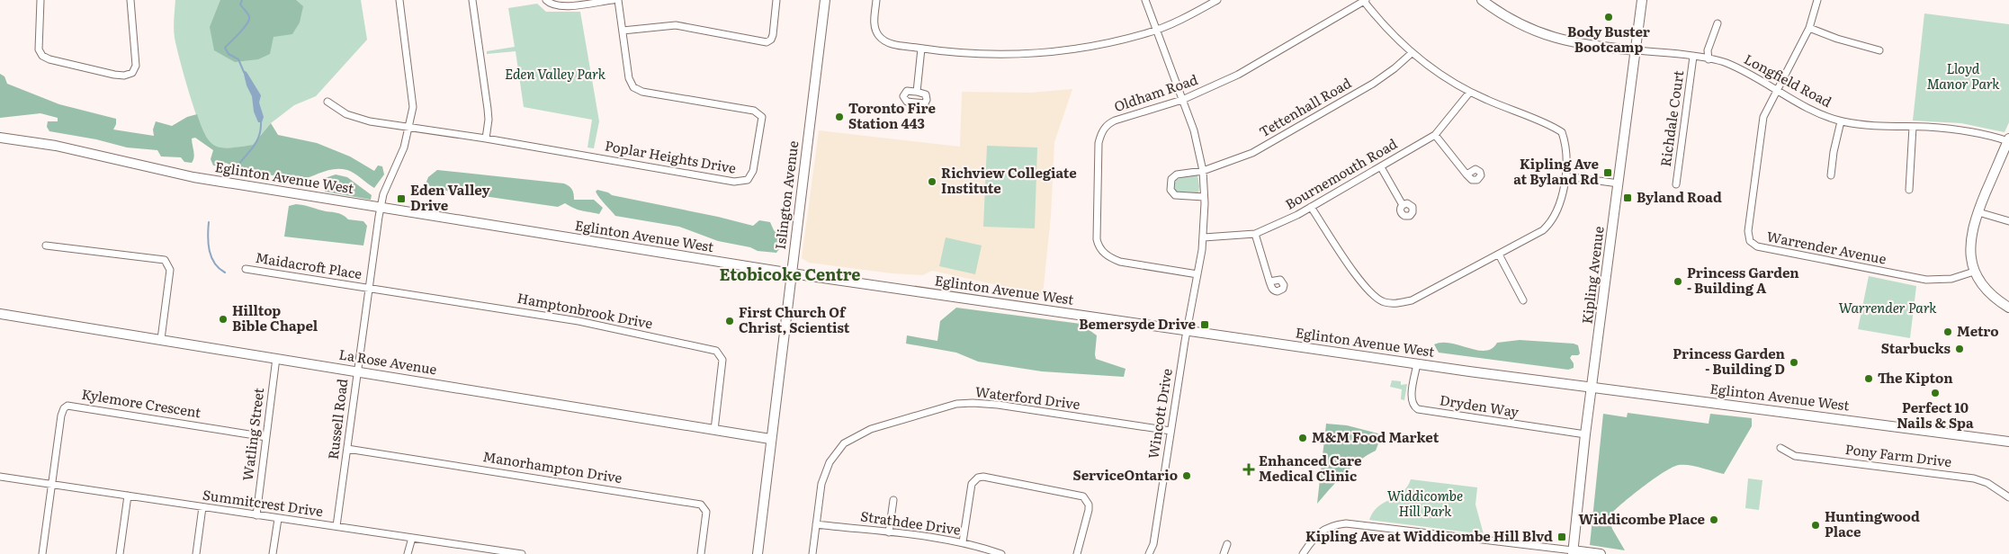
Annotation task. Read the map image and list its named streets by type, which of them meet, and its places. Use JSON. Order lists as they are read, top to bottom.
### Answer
{
  "streets": {
    "main road": [
      "Eglinton Avenue West",
      "Islington Avenue",
      "Kipling Avenue",
      "La Rose Avenue"
    ],
    "street": [
      "Longfield Road",
      "Oldham Road",
      "Tettenhall Road",
      "Richdale Court",
      "Poplar Heights Drive",
      "Bournemouth Road",
      "Warrender Avenue",
      "Maidacroft Place",
      "Hamptonbrook Drive",
      "Waterford Drive",
      "Kylemore Crescent",
      "Dryden Way",
      "Wincott Drive",
      "Russell Road",
      "Watling Street",
      "Pony Farm Drive",
      "Manorhampton Drive",
      "Summitcrest Drive",
      "Strathdee Drive"
    ]
  },
  "crossings": [
    ["Longfield Road", "Richdale Court"],
    ["Longfield Road", "Warrender Avenue"],
    ["Longfield Road", "Kipling Avenue"],
    ["Eglinton Avenue West", "Islington Avenue"],
    ["Eglinton Avenue West", "Kipling Avenue"],
    ["Eglinton Avenue West", "Dryden Way"],
    ["Eglinton Avenue West", "Wincott Drive"],
    ["Eglinton Avenue West", "Russell Road"],
    ["Islington Avenue", "La Rose Avenue"],
    ["Maidacroft Place", "Hamptonbrook Drive"],
    ["Maidacroft Place", "Russell Road"],
    ["Kipling Avenue", "Dryden Way"],
    ["Hamptonbrook Drive", "La Rose Avenue"],
    ["Hamptonbrook Drive", "Russell Road"],
    ["La Rose Avenue", "Russell Road"],
    ["La Rose Avenue", "Watling Street"],
    ["Waterford Drive", "Wincott Drive"],
    ["Waterford Drive", "Strathdee Drive"],
    ["Kylemore Crescent", "Watling Street"],
    ["Kylemore Crescent", "Summitcrest Drive"],
    ["Russell Road", "Manorhampton Drive"],
    ["Russell Road", "Summitcrest Drive"],
    ["Watling Street", "Summitcrest Drive"]
  ],
  "districts": ["Etobicoke Centre"],
  "parks": [
    "Lloyd Manor Park",
    "Eden Valley Park",
    "Warrender Park",
    "Widdicombe Hill Park"
  ],
  "places": {
    "other": [
      "Body Buster Bootcamp",
      "Toronto Fire Station 443",
      "Richview Collegiate Institute",
      "Princess Garden - Building A",
      "Hilltop Bible Chapel",
      "First Church Of Christ, Scientist",
      "Metro",
      "Starbucks",
      "Princess Garden - Building D",
      "The Kipton",
      "Perfect 10 Nails & Spa",
      "M&M Food Market",
      "ServiceOntario",
      "Widdicombe Place",
      "Huntingwood Place"
    ],
    "transit": [
      "Kipling Ave at Byland Rd",
      "Byland Road",
      "Eden Valley Drive",
      "Bemersyde Drive",
      "Kipling Ave at Widdicombe Hill Blvd"
    ],
    "health": ["Enhanced Care Medical Clinic"]
  }
}
